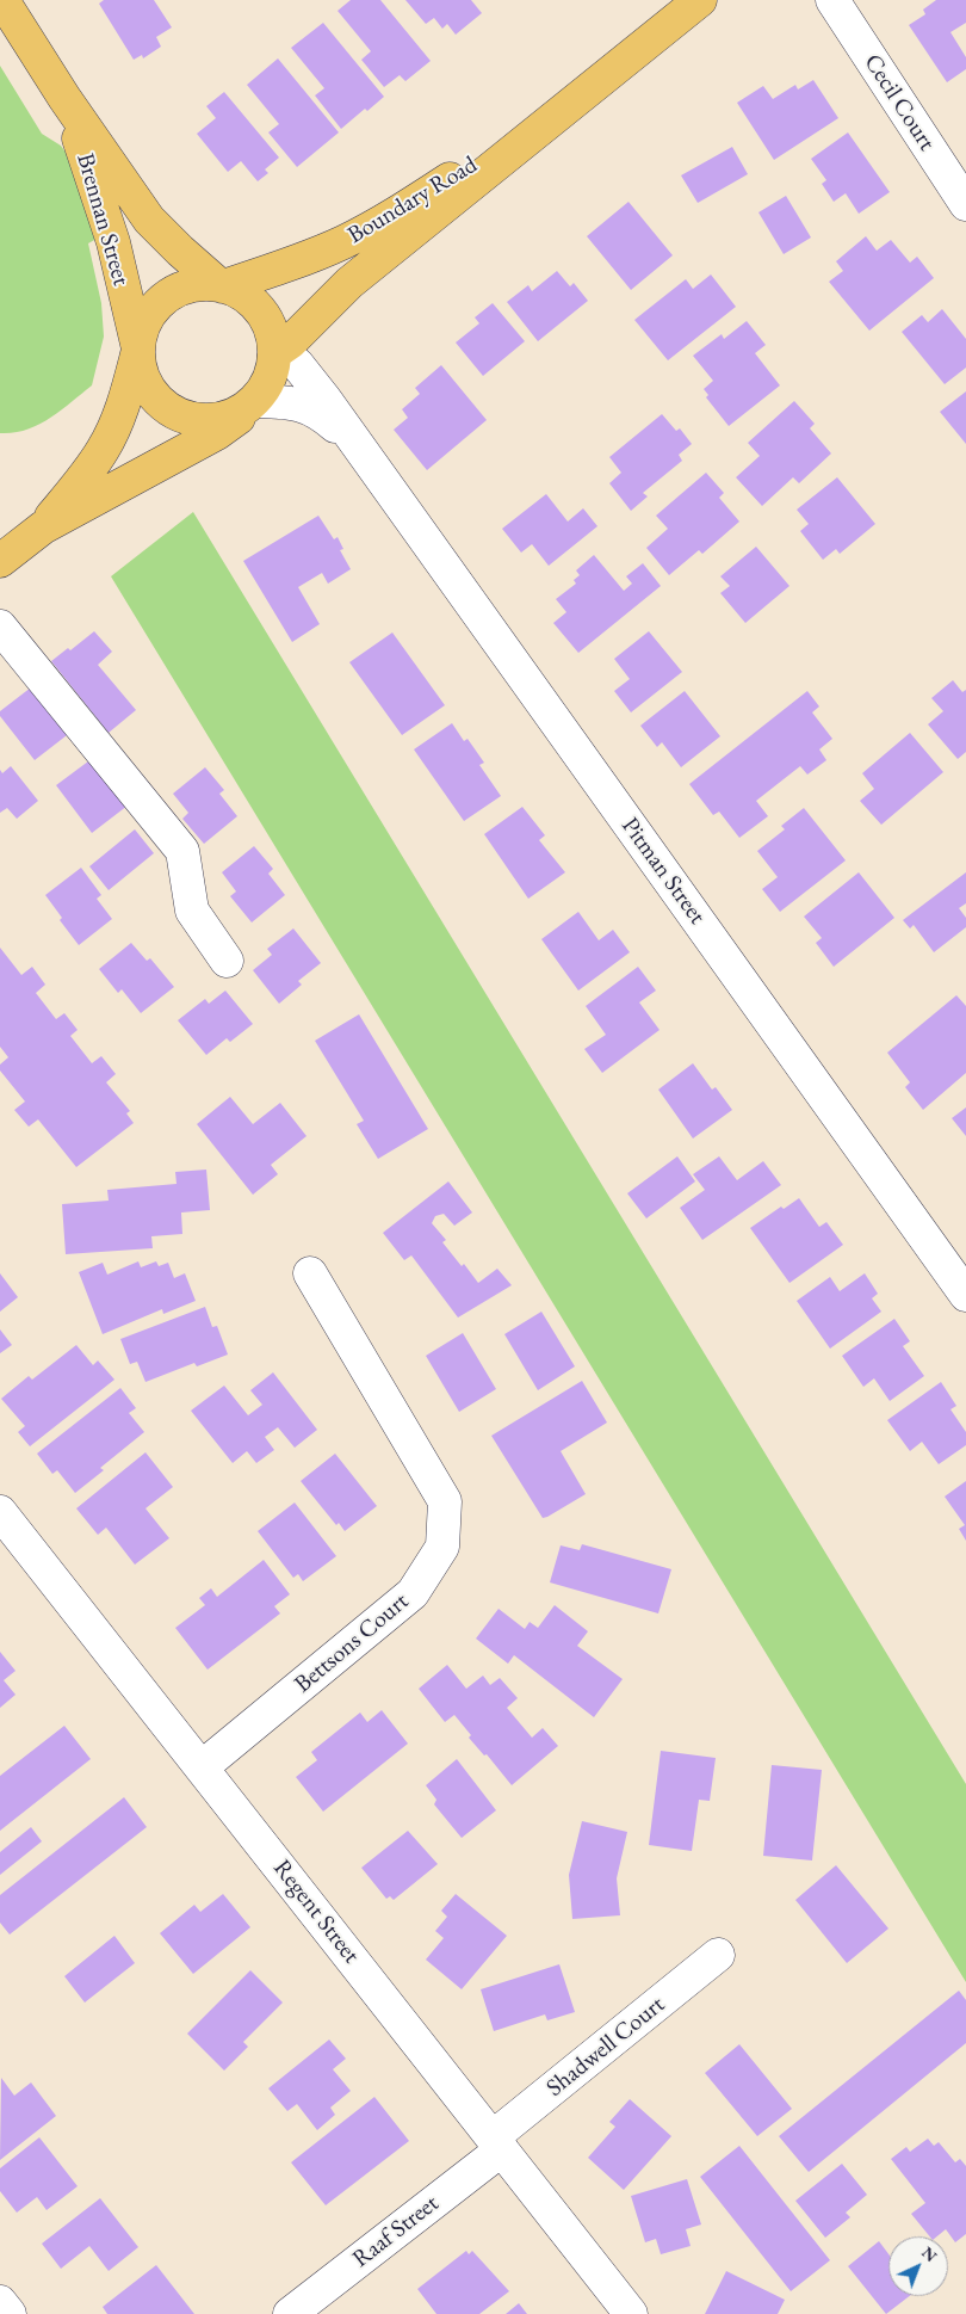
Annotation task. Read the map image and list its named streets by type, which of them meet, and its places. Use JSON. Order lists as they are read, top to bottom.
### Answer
{
  "streets": {
    "main road": ["Boundary Road", "Brennan Street"],
    "street": [
      "Cecil Court",
      "Pitman Street",
      "Bettsons Court",
      "Regent Street",
      "Shadwell Court",
      "Raaf Street"
    ]
  },
  "crossings": [
    ["Boundary Road", "Brennan Street"],
    ["Boundary Road", "Pitman Street"],
    ["Brennan Street", "Pitman Street"],
    ["Bettsons Court", "Regent Street"],
    ["Regent Street", "Shadwell Court"],
    ["Regent Street", "Raaf Street"],
    ["Shadwell Court", "Raaf Street"]
  ],
  "north": "top right"
}
